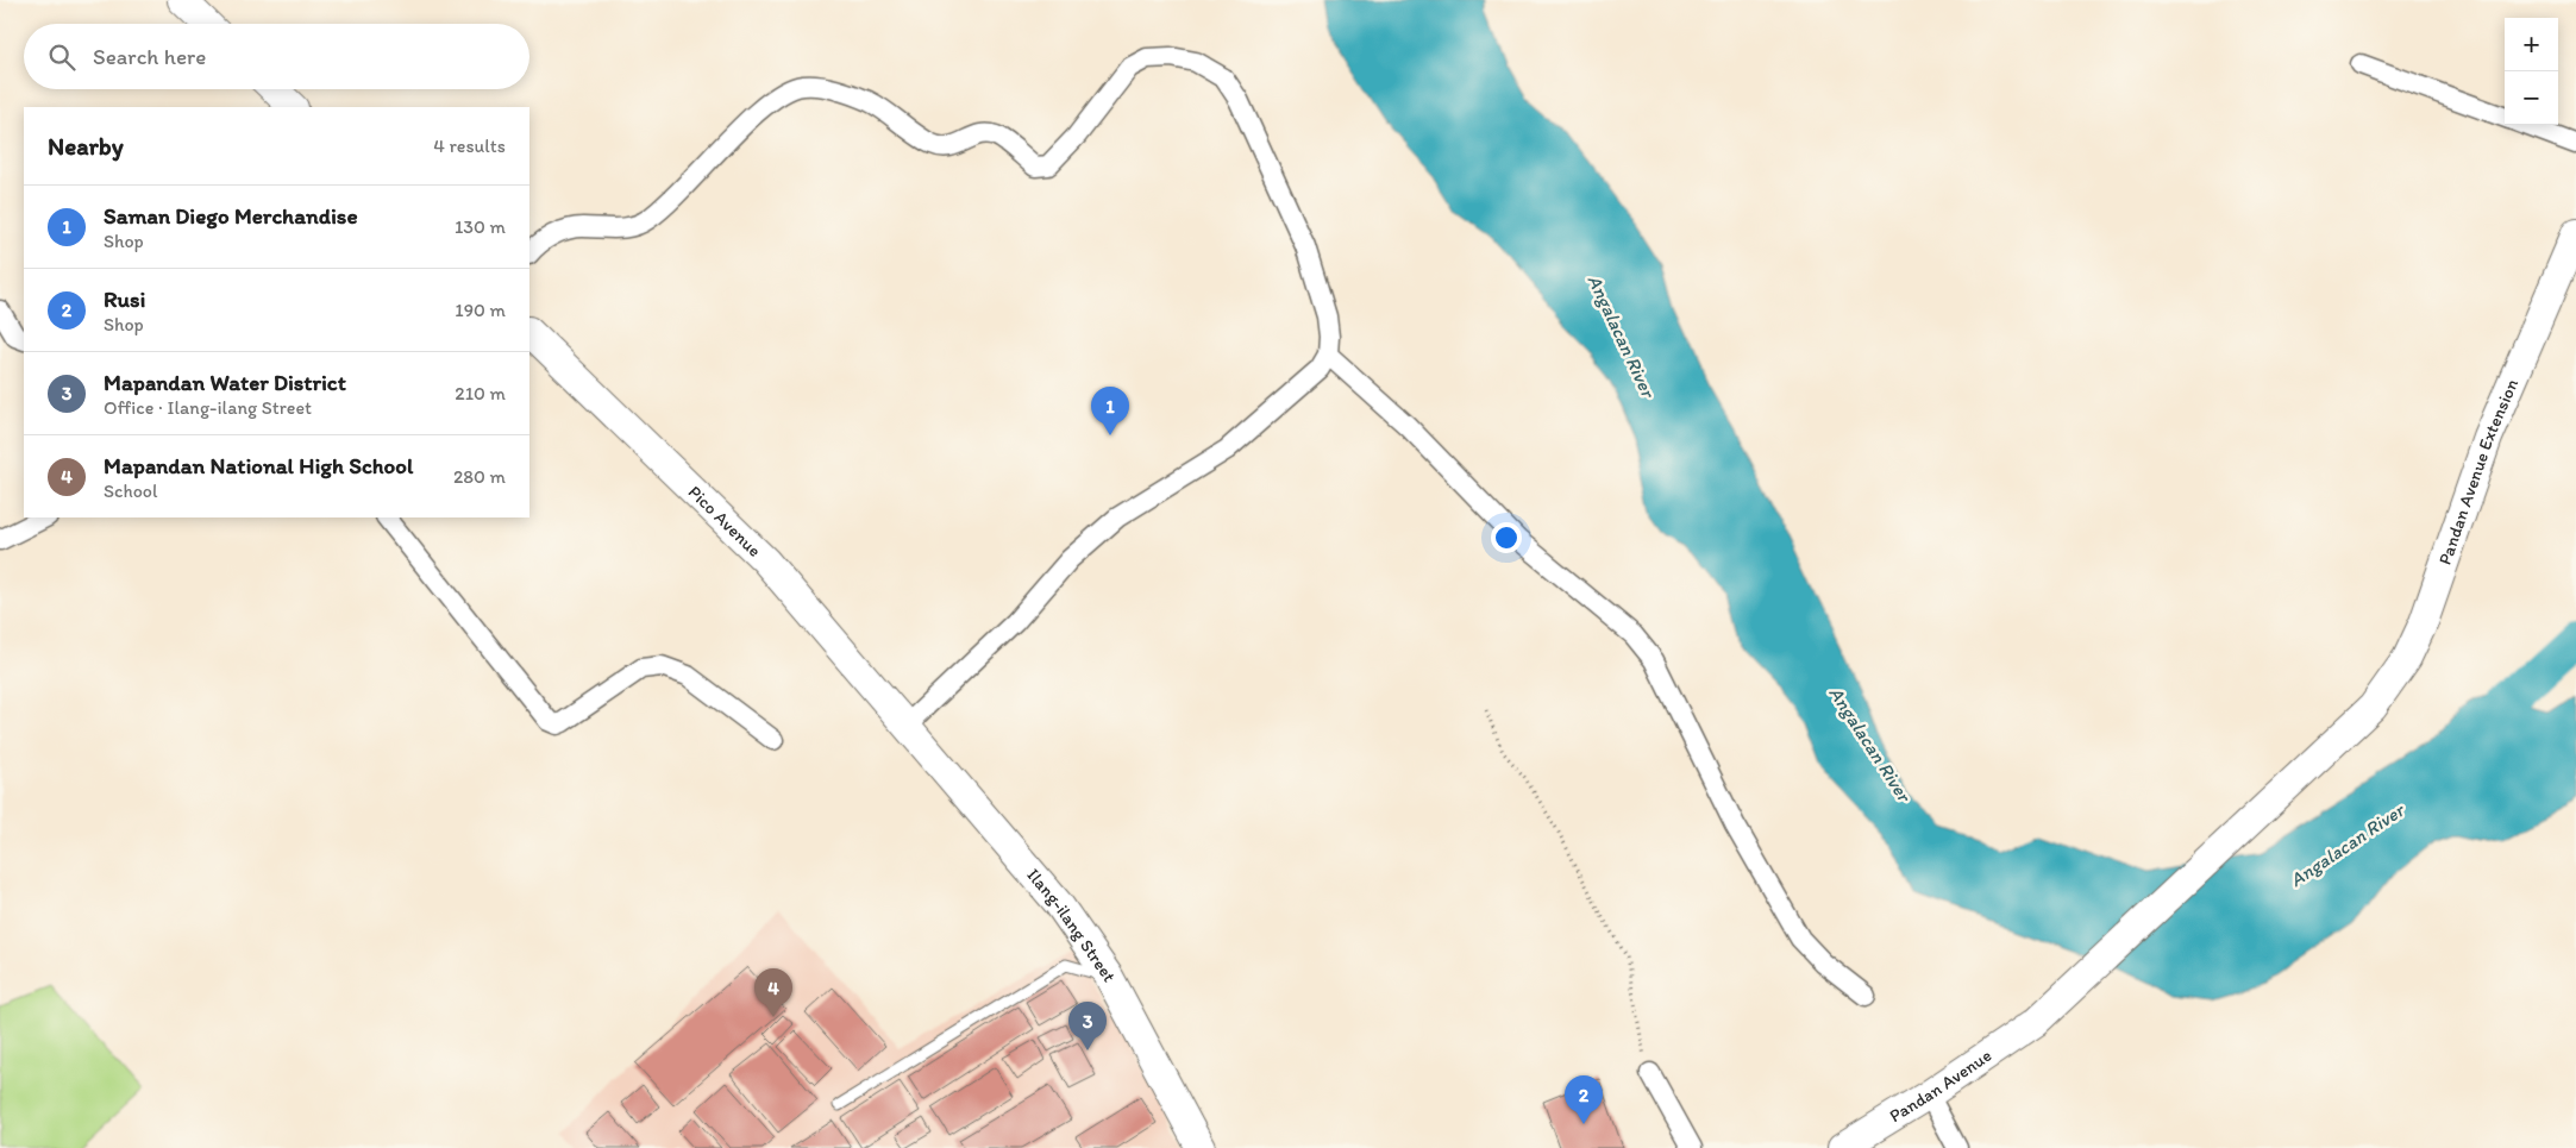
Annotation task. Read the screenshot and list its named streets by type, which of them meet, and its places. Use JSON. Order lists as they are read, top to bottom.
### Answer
{
  "streets": {
    "street": [
      "Pandan Avenue Extension",
      "Pico Avenue",
      "Ilang-ilang Street",
      "Pandan Avenue"
    ]
  },
  "crossings": [
    ["Pandan Avenue Extension", "Pandan Avenue"],
    ["Pico Avenue", "Ilang-ilang Street"]
  ],
  "water": ["Angalacan River"],
  "page": {
    "map_buttons": ["+", "−"],
    "search": "Search here",
    "heading": ["Nearby", "4 results"],
    "list": [
      {
        "mark": "1",
        "name": "Saman Diego Merchandise",
        "note": "Shop",
        "value": "130 m"
      },
      {
        "mark": "2",
        "name": "Rusi",
        "note": "Shop",
        "value": "190 m"
      },
      {
        "mark": "3",
        "name": "Mapandan Water District",
        "note": "Office · Ilang-ilang Street",
        "value": "210 m"
      },
      {
        "mark": "4",
        "name": "Mapandan National High School",
        "note": "School",
        "value": "280 m"
      }
    ],
    "pins": [
      "1",
      "4",
      "3",
      "2"
    ]
  }
}
